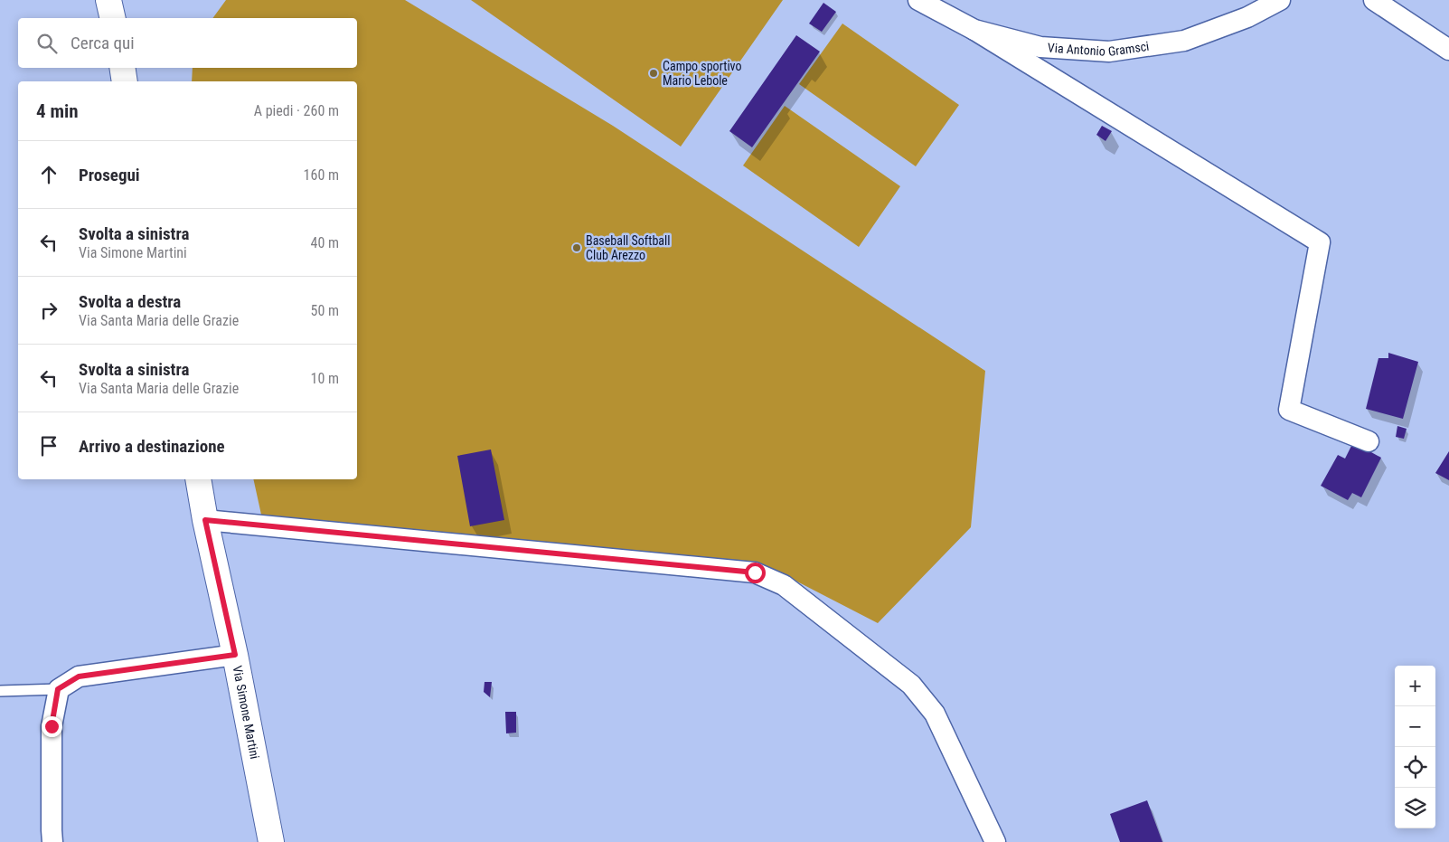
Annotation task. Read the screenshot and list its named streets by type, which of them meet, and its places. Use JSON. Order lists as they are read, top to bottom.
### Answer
{
  "streets": {
    "street": ["Via Antonio Gramsci", "Via Simone Martini"]
  },
  "places": ["Campo sportivo Mario Lebole", "Baseball Softball Club Arezzo"],
  "page": {
    "search": "Cerca qui",
    "heading": ["4 min", "A piedi · 260 m"],
    "list": [
      ["Prosegui", "160 m"],
      ["Svolta a sinistra", "Via Simone Martini", "40 m"],
      ["Svolta a destra", "Via Santa Maria delle Grazie", "50 m"],
      ["Svolta a sinistra", "Via Santa Maria delle Grazie", "10 m"],
      "Arrivo a destinazione"
    ],
    "map_buttons": ["+", "−"]
  }
}
